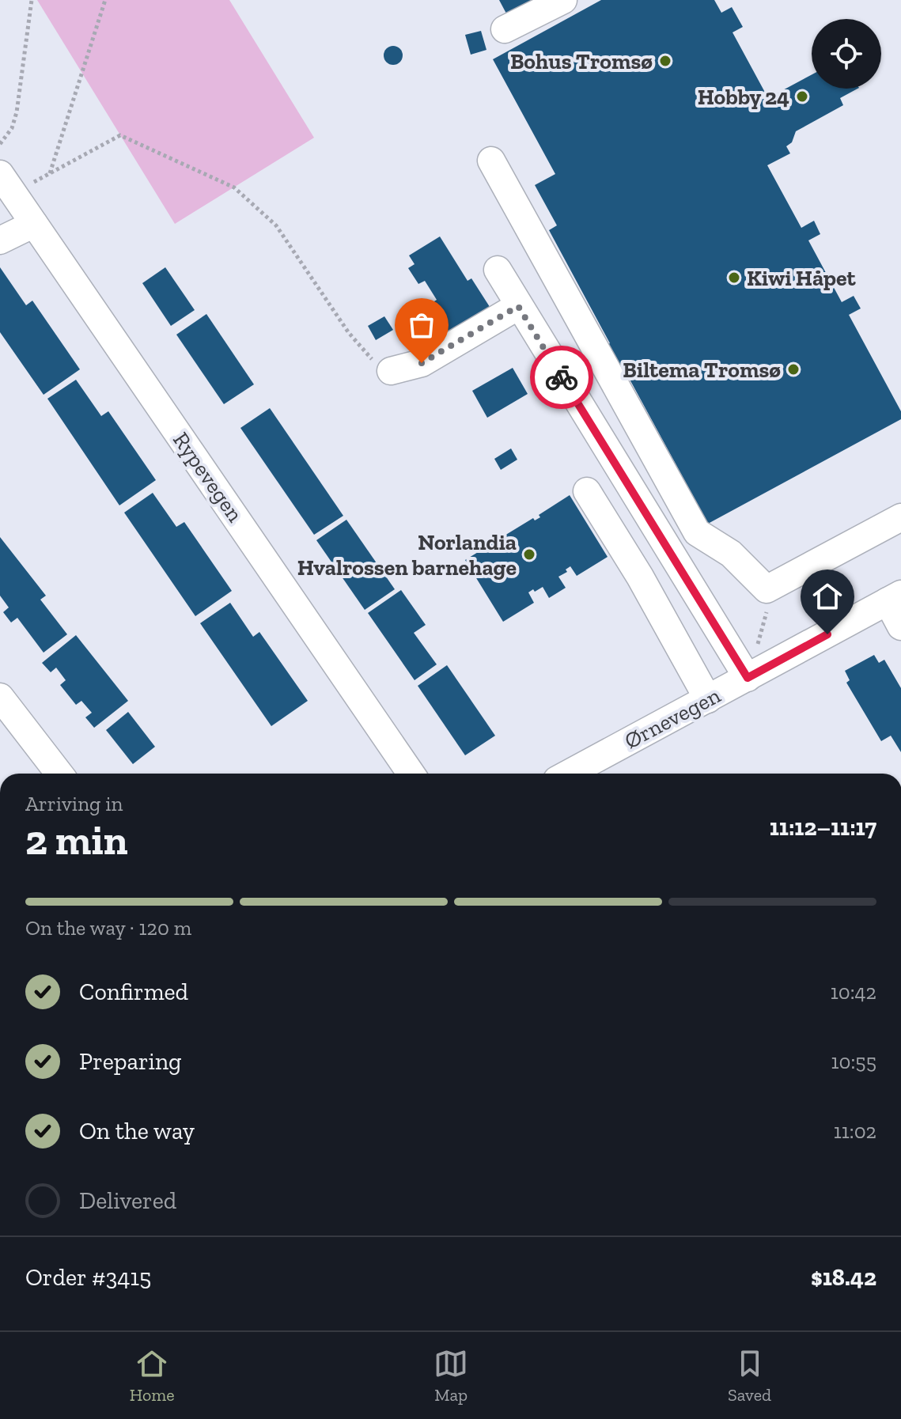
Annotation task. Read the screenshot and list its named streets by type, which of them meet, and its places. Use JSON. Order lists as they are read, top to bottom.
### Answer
{
  "streets": {
    "street": ["Rypevegen", "Ørnevegen"]
  },
  "places": [
    "Bohus Tromsø",
    "Hobby 24",
    "Kiwi Håpet",
    "Biltema Tromsø",
    "Norlandia Hvalrossen barnehage"
  ],
  "page": {
    "heading": ["2 min", "Arriving in", "11:12–11:17"],
    "panel": ["Order #3415", "$18.42"],
    "bar": "On the way · 120 m",
    "list": [
      ["Confirmed", "10:42"],
      ["Preparing", "10:55"],
      ["On the way", "11:02"],
      "Delivered"
    ],
    "tabs": ["Home", "Map", "Saved"]
  }
}
